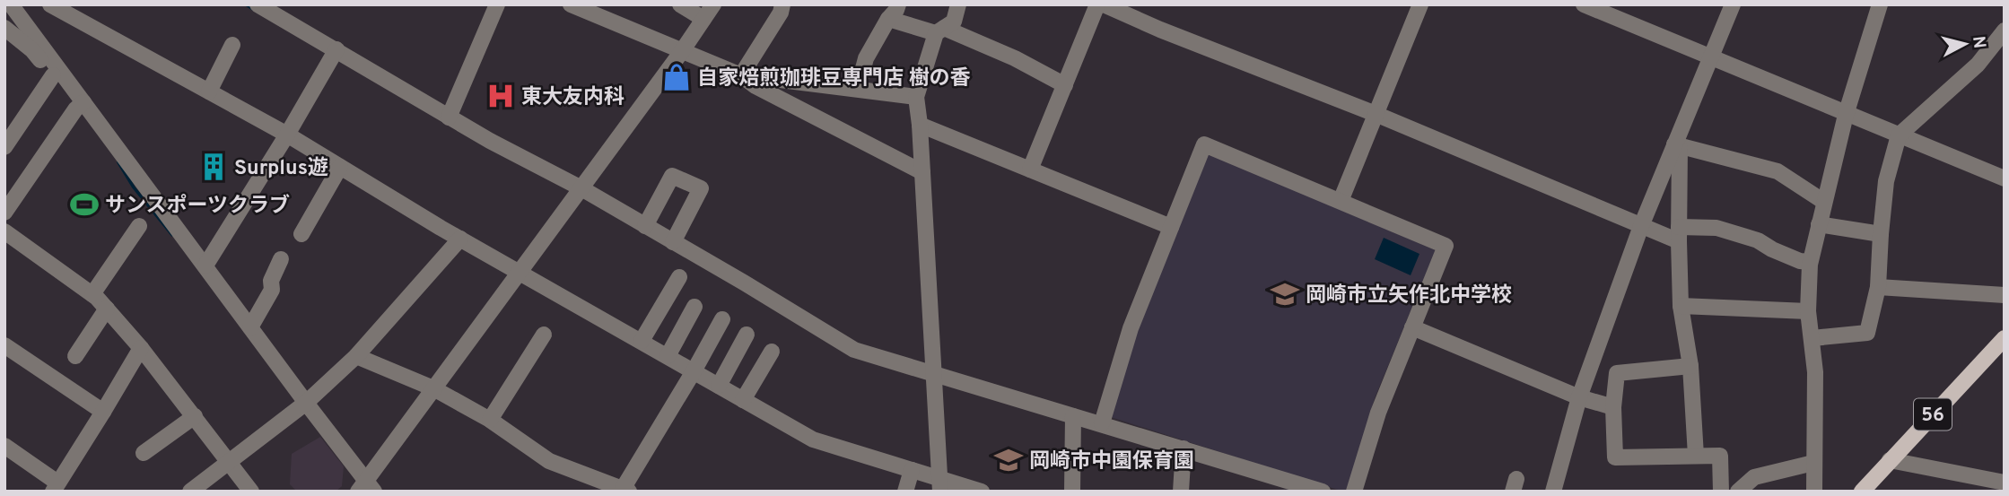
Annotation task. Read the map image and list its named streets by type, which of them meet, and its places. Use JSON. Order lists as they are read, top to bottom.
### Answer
{
  "streets": {
    "main road": ["56"]
  },
  "places": {
    "shop": ["自家焙煎珈琲豆専門店 樹の香"],
    "hospital": ["東大友内科"],
    "building": ["Surplus遊"],
    "sports": ["サンスポーツクラブ"],
    "school or university": ["岡崎市立矢作北中学校", "岡崎市中園保育園"]
  },
  "north": "right"
}
